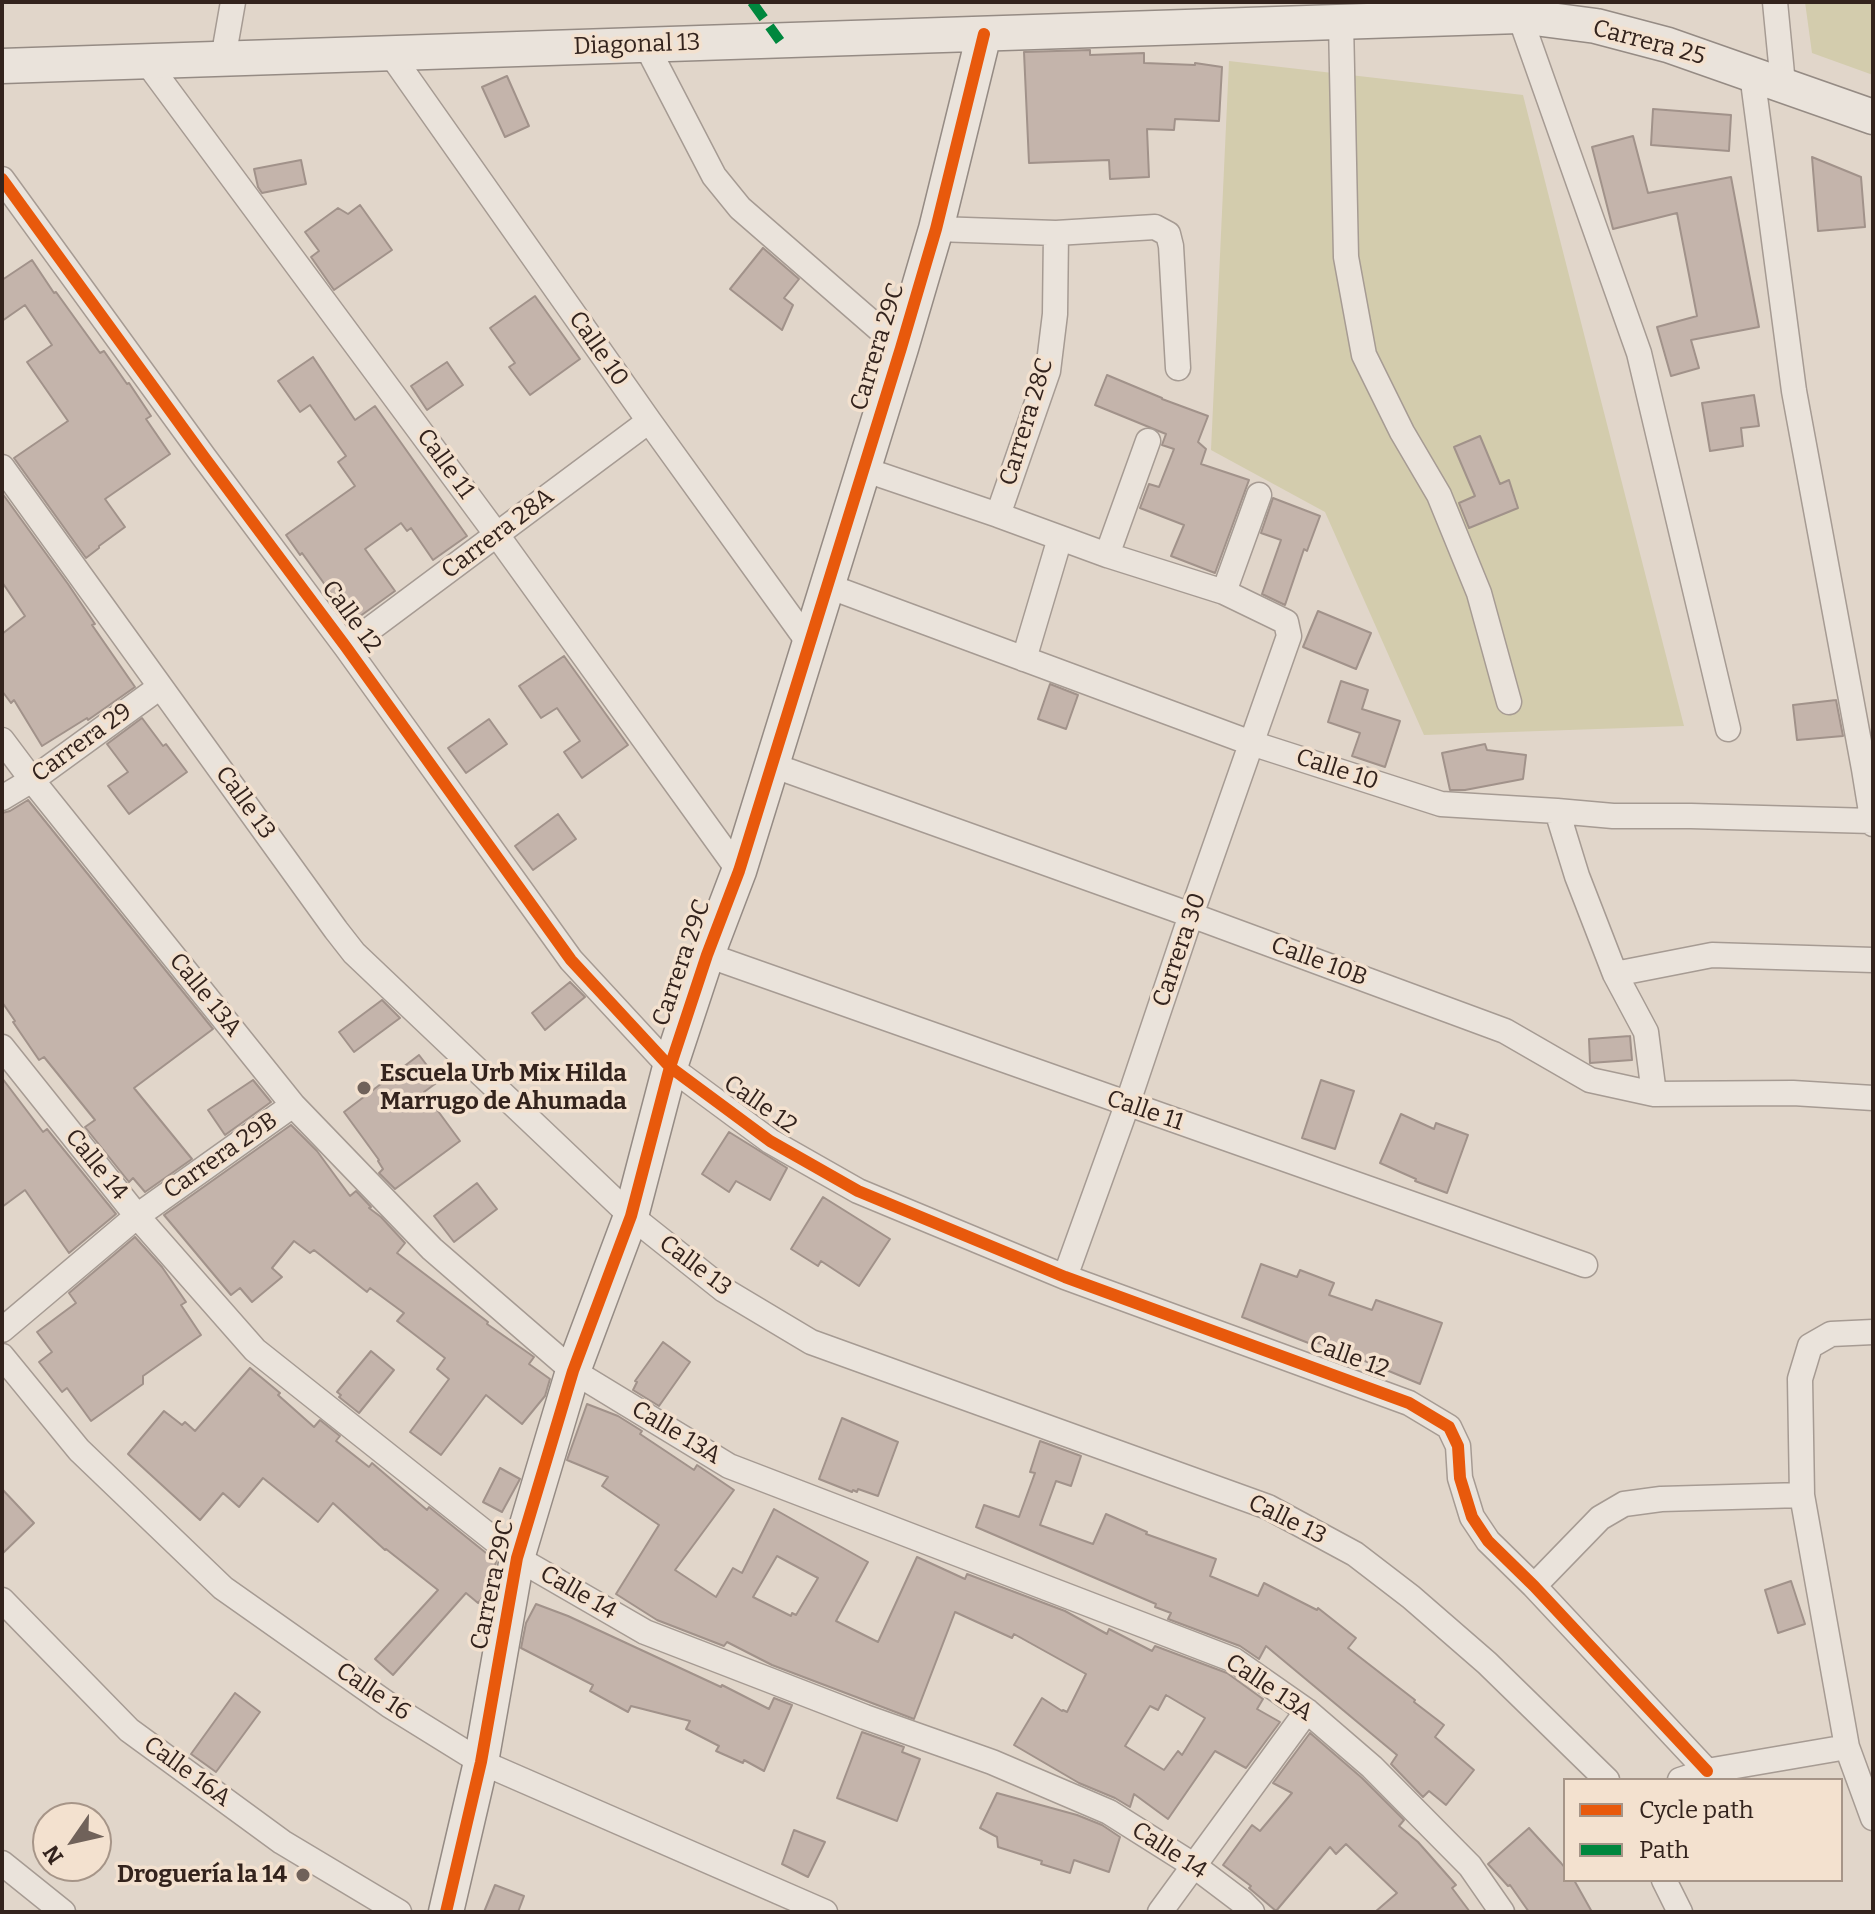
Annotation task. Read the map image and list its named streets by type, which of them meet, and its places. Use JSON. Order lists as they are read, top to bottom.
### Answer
{
  "streets": {
    "street": [
      "Carrera 25",
      "Diagonal 13",
      "Carrera 29C",
      "Calle 10",
      "Carrera 28C",
      "Calle 11",
      "Carrera 28A",
      "Calle 12",
      "Carrera 29",
      "Calle 13",
      "Carrera 30",
      "Calle 10B",
      "Calle 13A",
      "Carrera 29B",
      "Calle 14",
      "Calle 16",
      "Calle 16A"
    ]
  },
  "crossings": [
    ["Carrera 25", "Diagonal 13"],
    ["Diagonal 13", "Carrera 29C"],
    ["Diagonal 13", "Calle 10"],
    ["Diagonal 13", "Calle 11"],
    ["Carrera 29C", "Calle 10"],
    ["Carrera 29C", "Calle 11"],
    ["Carrera 29C", "Calle 12"],
    ["Carrera 29C", "Calle 13"],
    ["Carrera 29C", "Calle 10B"],
    ["Carrera 29C", "Calle 13A"],
    ["Carrera 29C", "Calle 14"],
    ["Carrera 29C", "Calle 16"],
    ["Calle 10", "Carrera 28A"],
    ["Calle 10", "Carrera 30"],
    ["Calle 11", "Carrera 28A"],
    ["Calle 11", "Carrera 30"],
    ["Carrera 28A", "Calle 12"],
    ["Calle 12", "Carrera 30"],
    ["Carrera 29", "Calle 13"],
    ["Carrera 29", "Calle 13A"],
    ["Carrera 30", "Calle 10B"],
    ["Calle 13A", "Carrera 29B"],
    ["Carrera 29B", "Calle 14"]
  ],
  "places": ["Escuela Urb Mix Hilda Marrugo de Ahumada", "Droguería la 14"],
  "legend": ["Cycle path", "Path"],
  "north": "bottom left"
}
